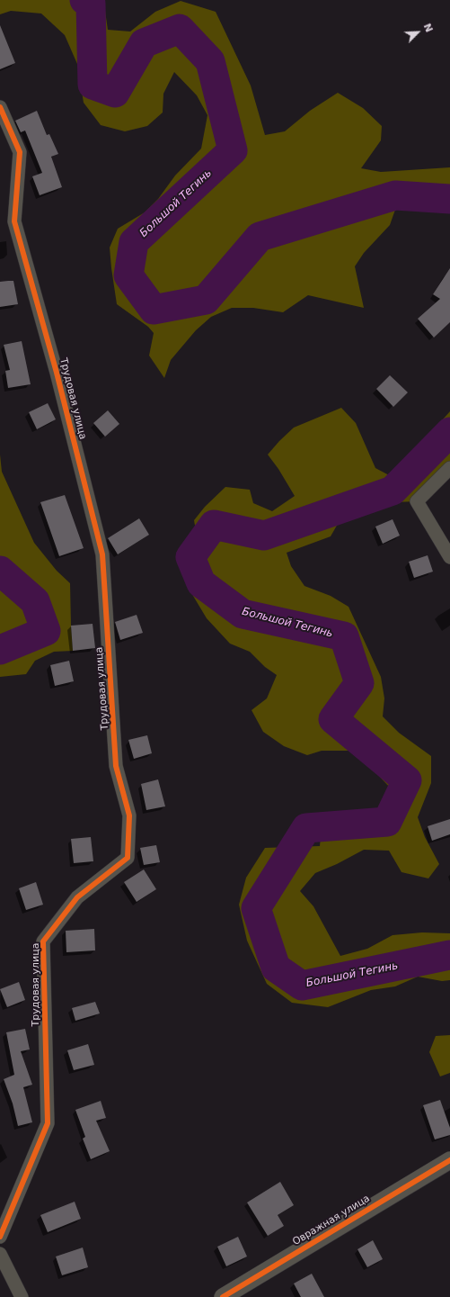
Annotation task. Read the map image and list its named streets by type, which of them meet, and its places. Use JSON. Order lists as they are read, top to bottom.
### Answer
{
  "streets": {
    "street": ["Трудовая улица", "Овражная улица"]
  },
  "water": ["Большой Тегинь"],
  "north": "top right"
}
